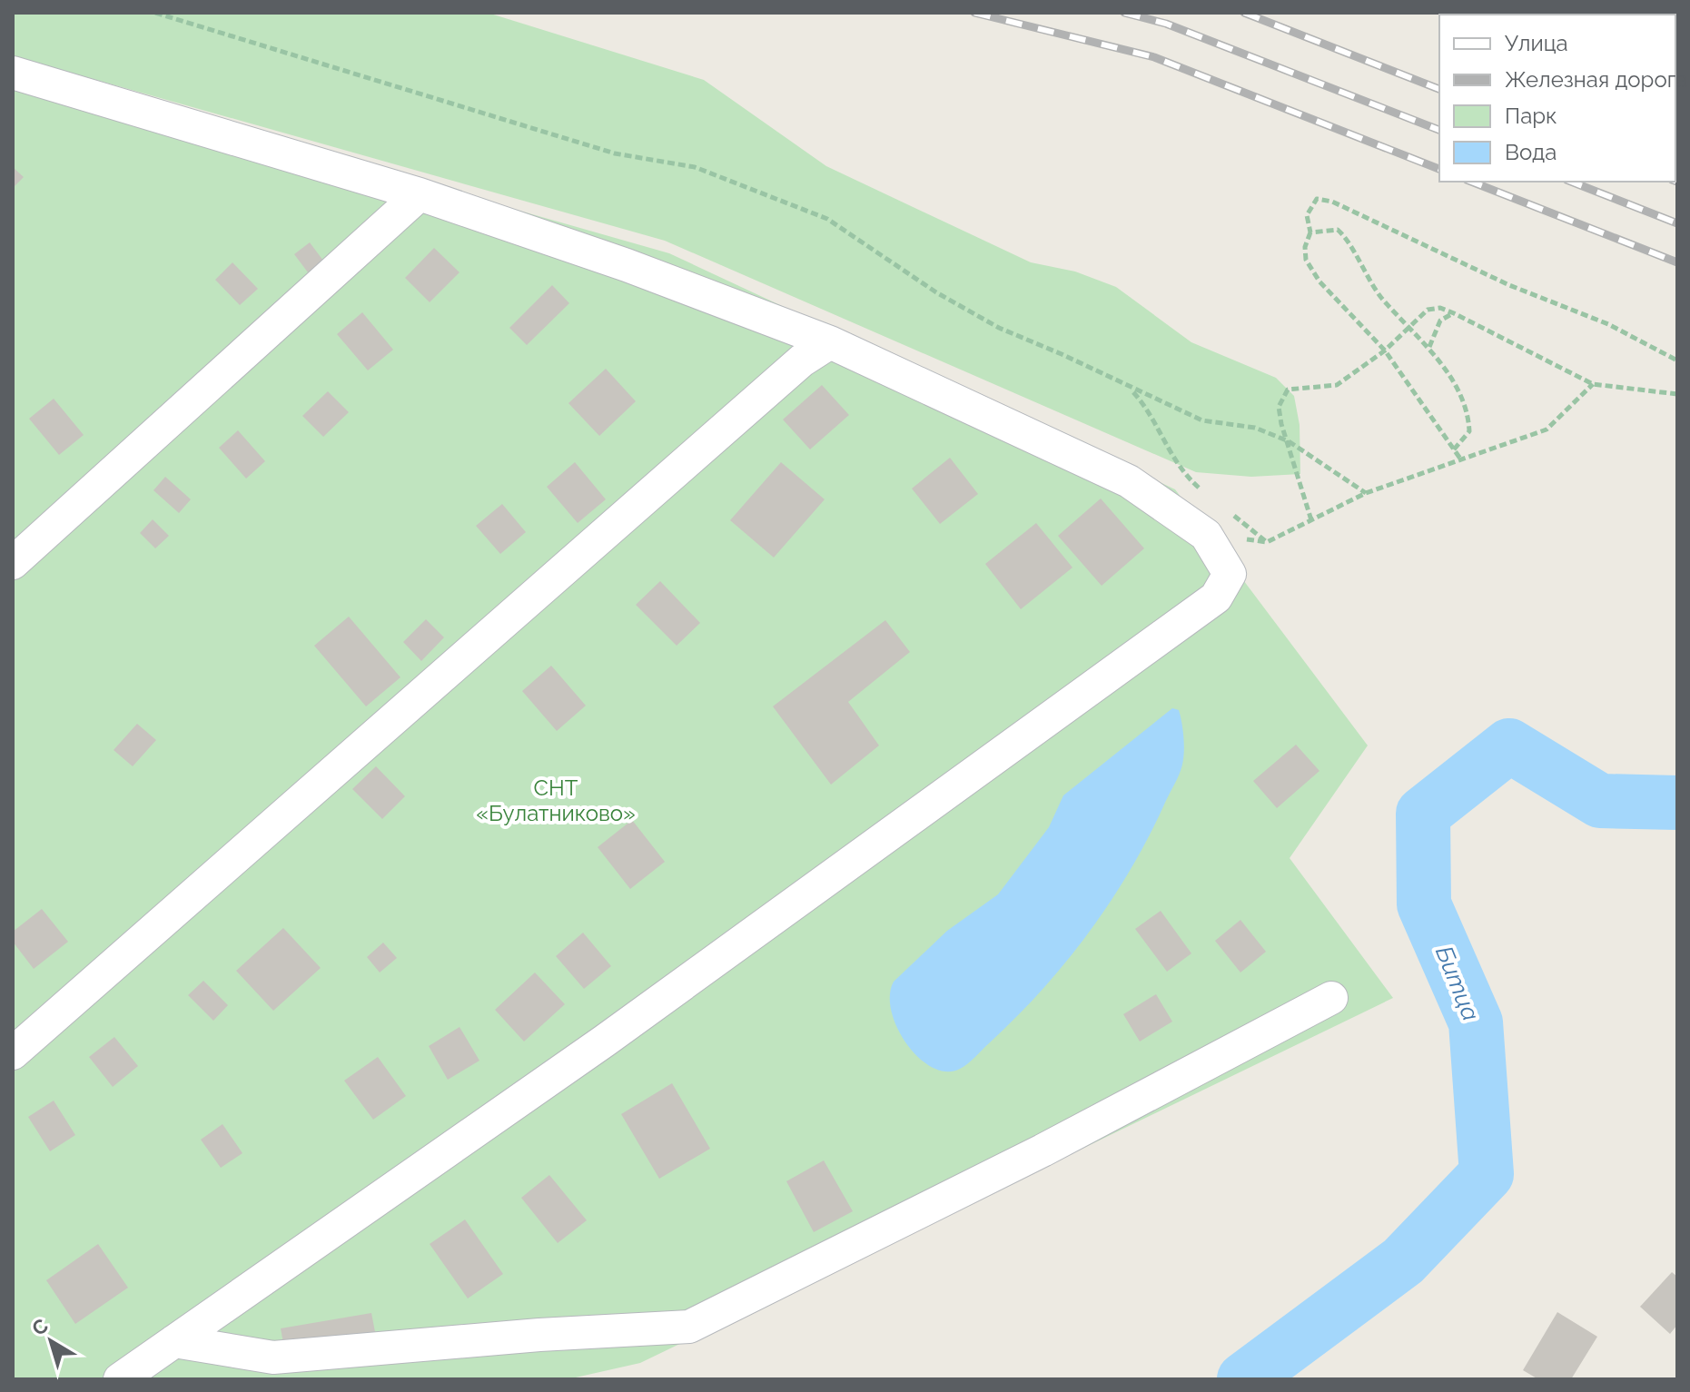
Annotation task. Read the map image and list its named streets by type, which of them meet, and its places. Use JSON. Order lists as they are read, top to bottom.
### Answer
{
  "water": ["Битца"],
  "parks": ["СНТ «Булатниково»"],
  "legend": [
    "Улица",
    "Железная дорога",
    "Парк",
    "Вода"
  ],
  "north": "top left"
}
